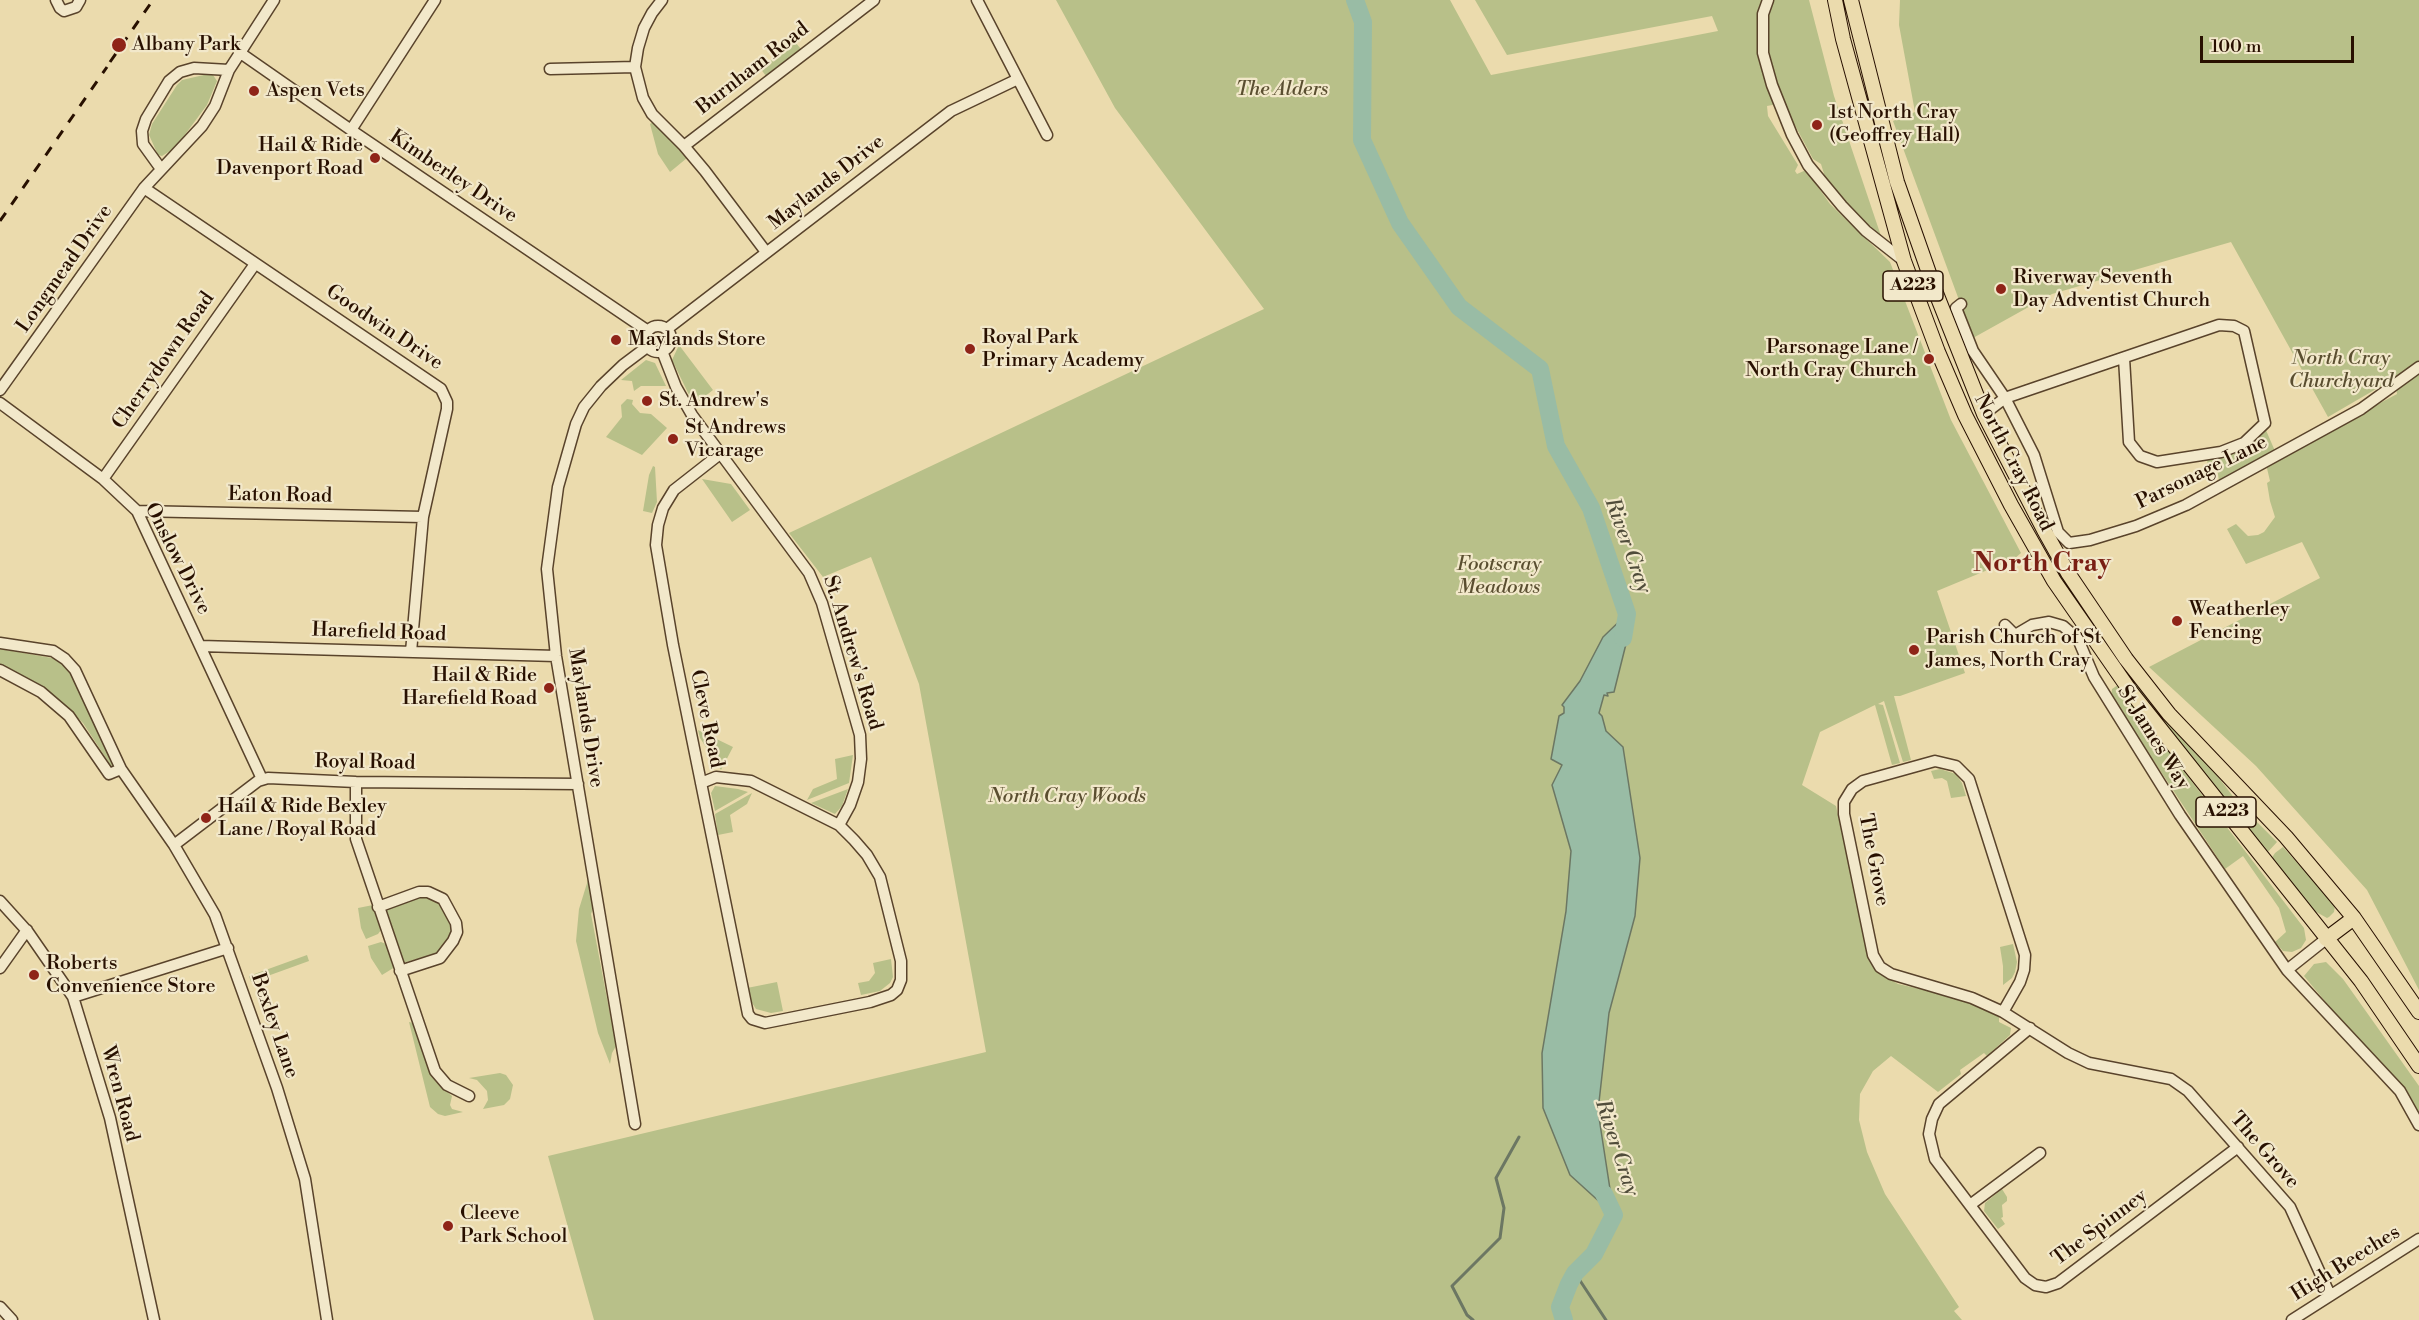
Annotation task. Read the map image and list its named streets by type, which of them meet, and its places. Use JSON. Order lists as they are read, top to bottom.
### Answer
{
  "streets": {
    "main road": ["A223", "North Cray Road"],
    "street": [
      "Burnham Road",
      "Kimberley Drive",
      "Maylands Drive",
      "Longmead Drive",
      "Goodwin Drive",
      "Cherrydown Road",
      "Parsonage Lane",
      "Eaton Road",
      "Onslow Drive",
      "Harefield Road",
      "St. Andrew's Road",
      "Cleve Road",
      "St James Way",
      "Royal Road",
      "The Grove",
      "Bexley Lane",
      "Wren Road",
      "The Spinney",
      "High Beeches"
    ]
  },
  "crossings": [
    ["Kimberley Drive", "Maylands Drive"],
    ["Kimberley Drive", "Longmead Drive"],
    ["Kimberley Drive", "St. Andrew's Road"],
    ["Maylands Drive", "Harefield Road"],
    ["Maylands Drive", "St. Andrew's Road"],
    ["Maylands Drive", "Royal Road"],
    ["Longmead Drive", "Goodwin Drive"],
    ["Goodwin Drive", "Cherrydown Road"],
    ["Goodwin Drive", "Eaton Road"],
    ["Goodwin Drive", "Harefield Road"],
    ["Cherrydown Road", "Onslow Drive"],
    ["Eaton Road", "Onslow Drive"],
    ["Onslow Drive", "Harefield Road"],
    ["Onslow Drive", "Royal Road"],
    ["St. Andrew's Road", "Cleve Road"],
    ["The Grove", "The Spinney"],
    ["The Grove", "High Beeches"]
  ],
  "districts": ["North Cray"],
  "water": ["River Cray"],
  "parks": [
    "The Alders",
    "North Cray Churchyard",
    "Footscray Meadows",
    "North Cray Woods"
  ],
  "places": [
    "Albany Park",
    "Aspen Vets",
    "1st North Cray (Geoffrey Hall)",
    "Hail & Ride Davenport Road",
    "Riverway Seventh Day Adventist Church",
    "Maylands Store",
    "Royal Park Primary Academy",
    "Parsonage Lane / North Cray Church",
    "St. Andrew's",
    "St Andrews Vicarage",
    "Weatherley Fencing",
    "Parish Church of St James, North Cray",
    "Hail & Ride Harefield Road",
    "Hail & Ride Bexley Lane / Royal Road",
    "Roberts Convenience Store",
    "Cleeve Park School"
  ],
  "scale_bar": "100 m"
}
